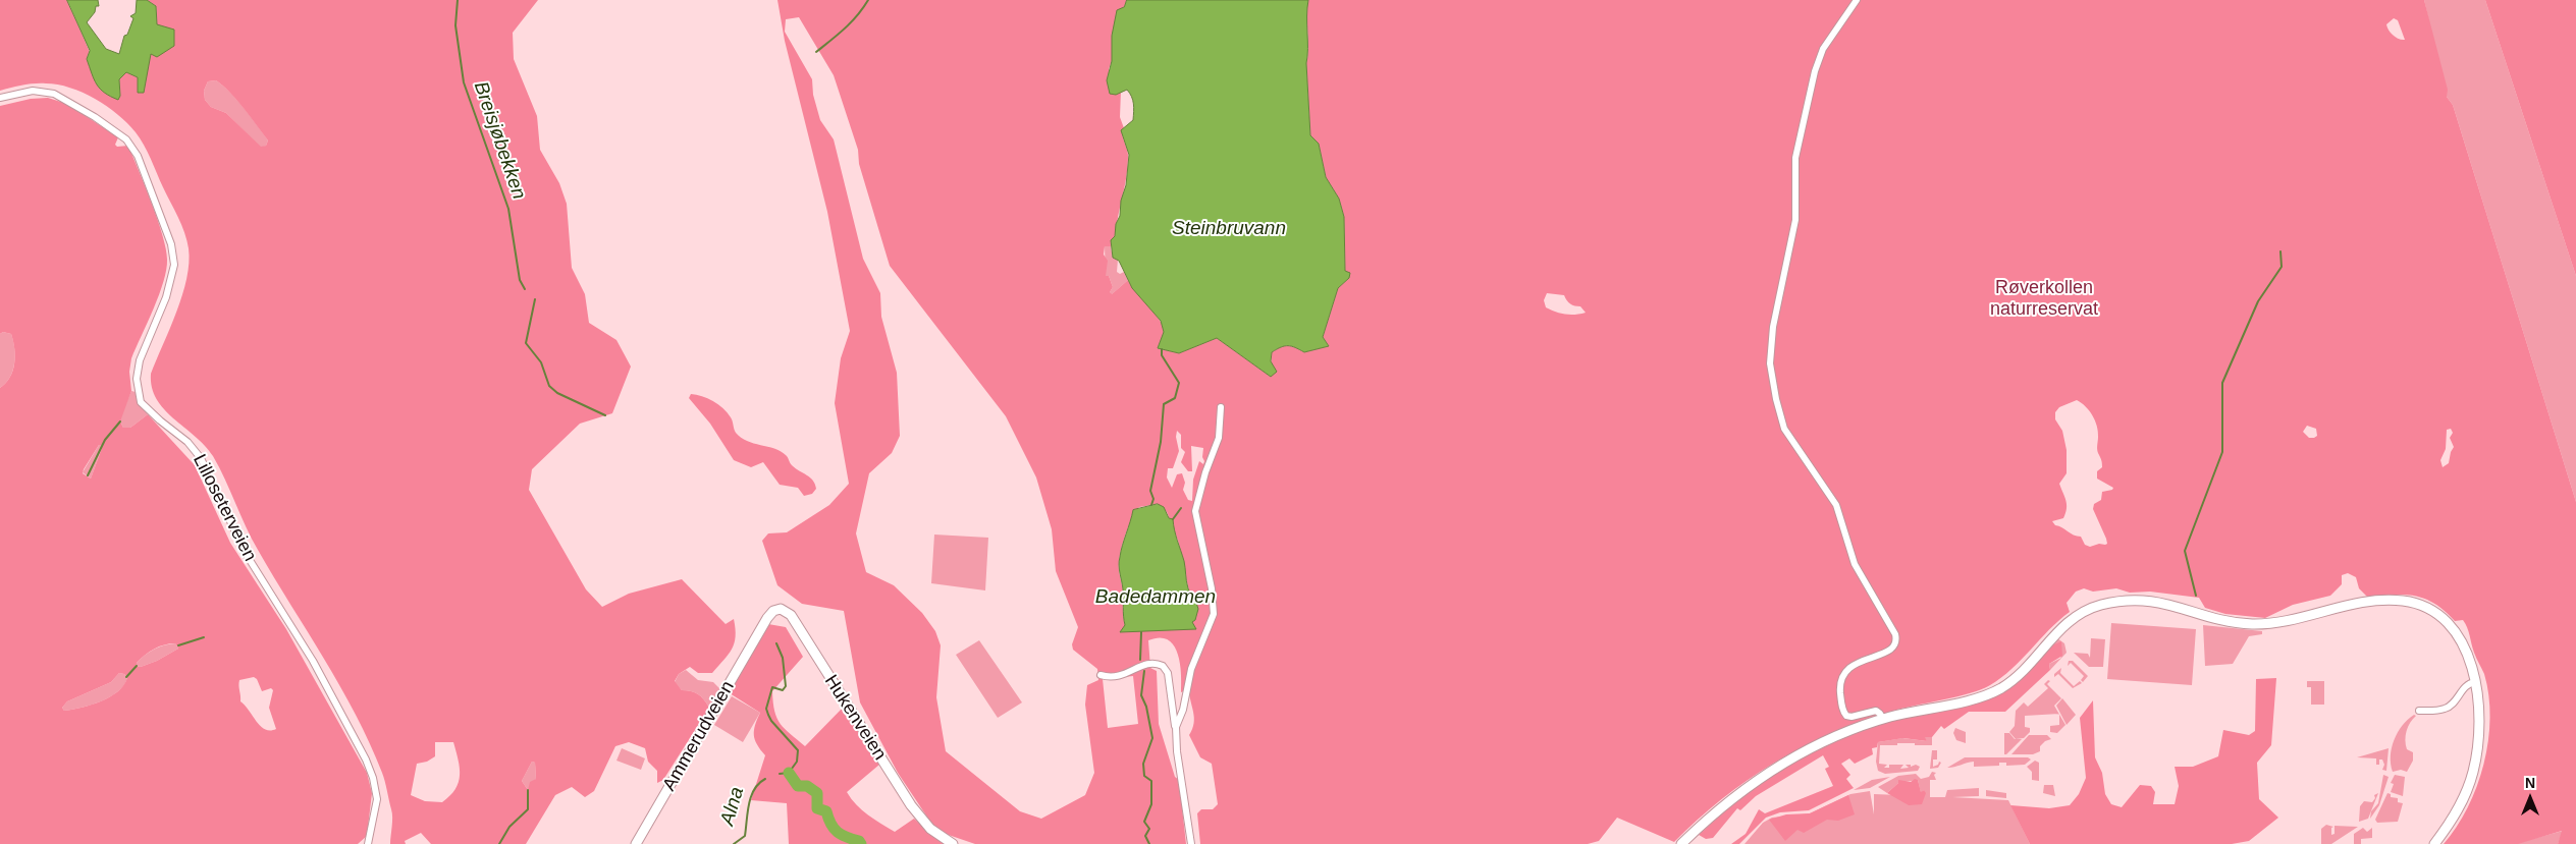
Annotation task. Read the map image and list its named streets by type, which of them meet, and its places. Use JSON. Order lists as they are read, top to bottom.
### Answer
{
  "streets": {
    "street": ["Lilloseterveien", "Hukenveien", "Ammerudveien"]
  },
  "crossings": [
    ["Hukenveien", "Ammerudveien"]
  ],
  "water": [
    "Breisjøbekken",
    "Steinbruvann",
    "Badedammen",
    "Alna"
  ],
  "parks": ["Røverkollen naturreservat"],
  "north": "top"
}
